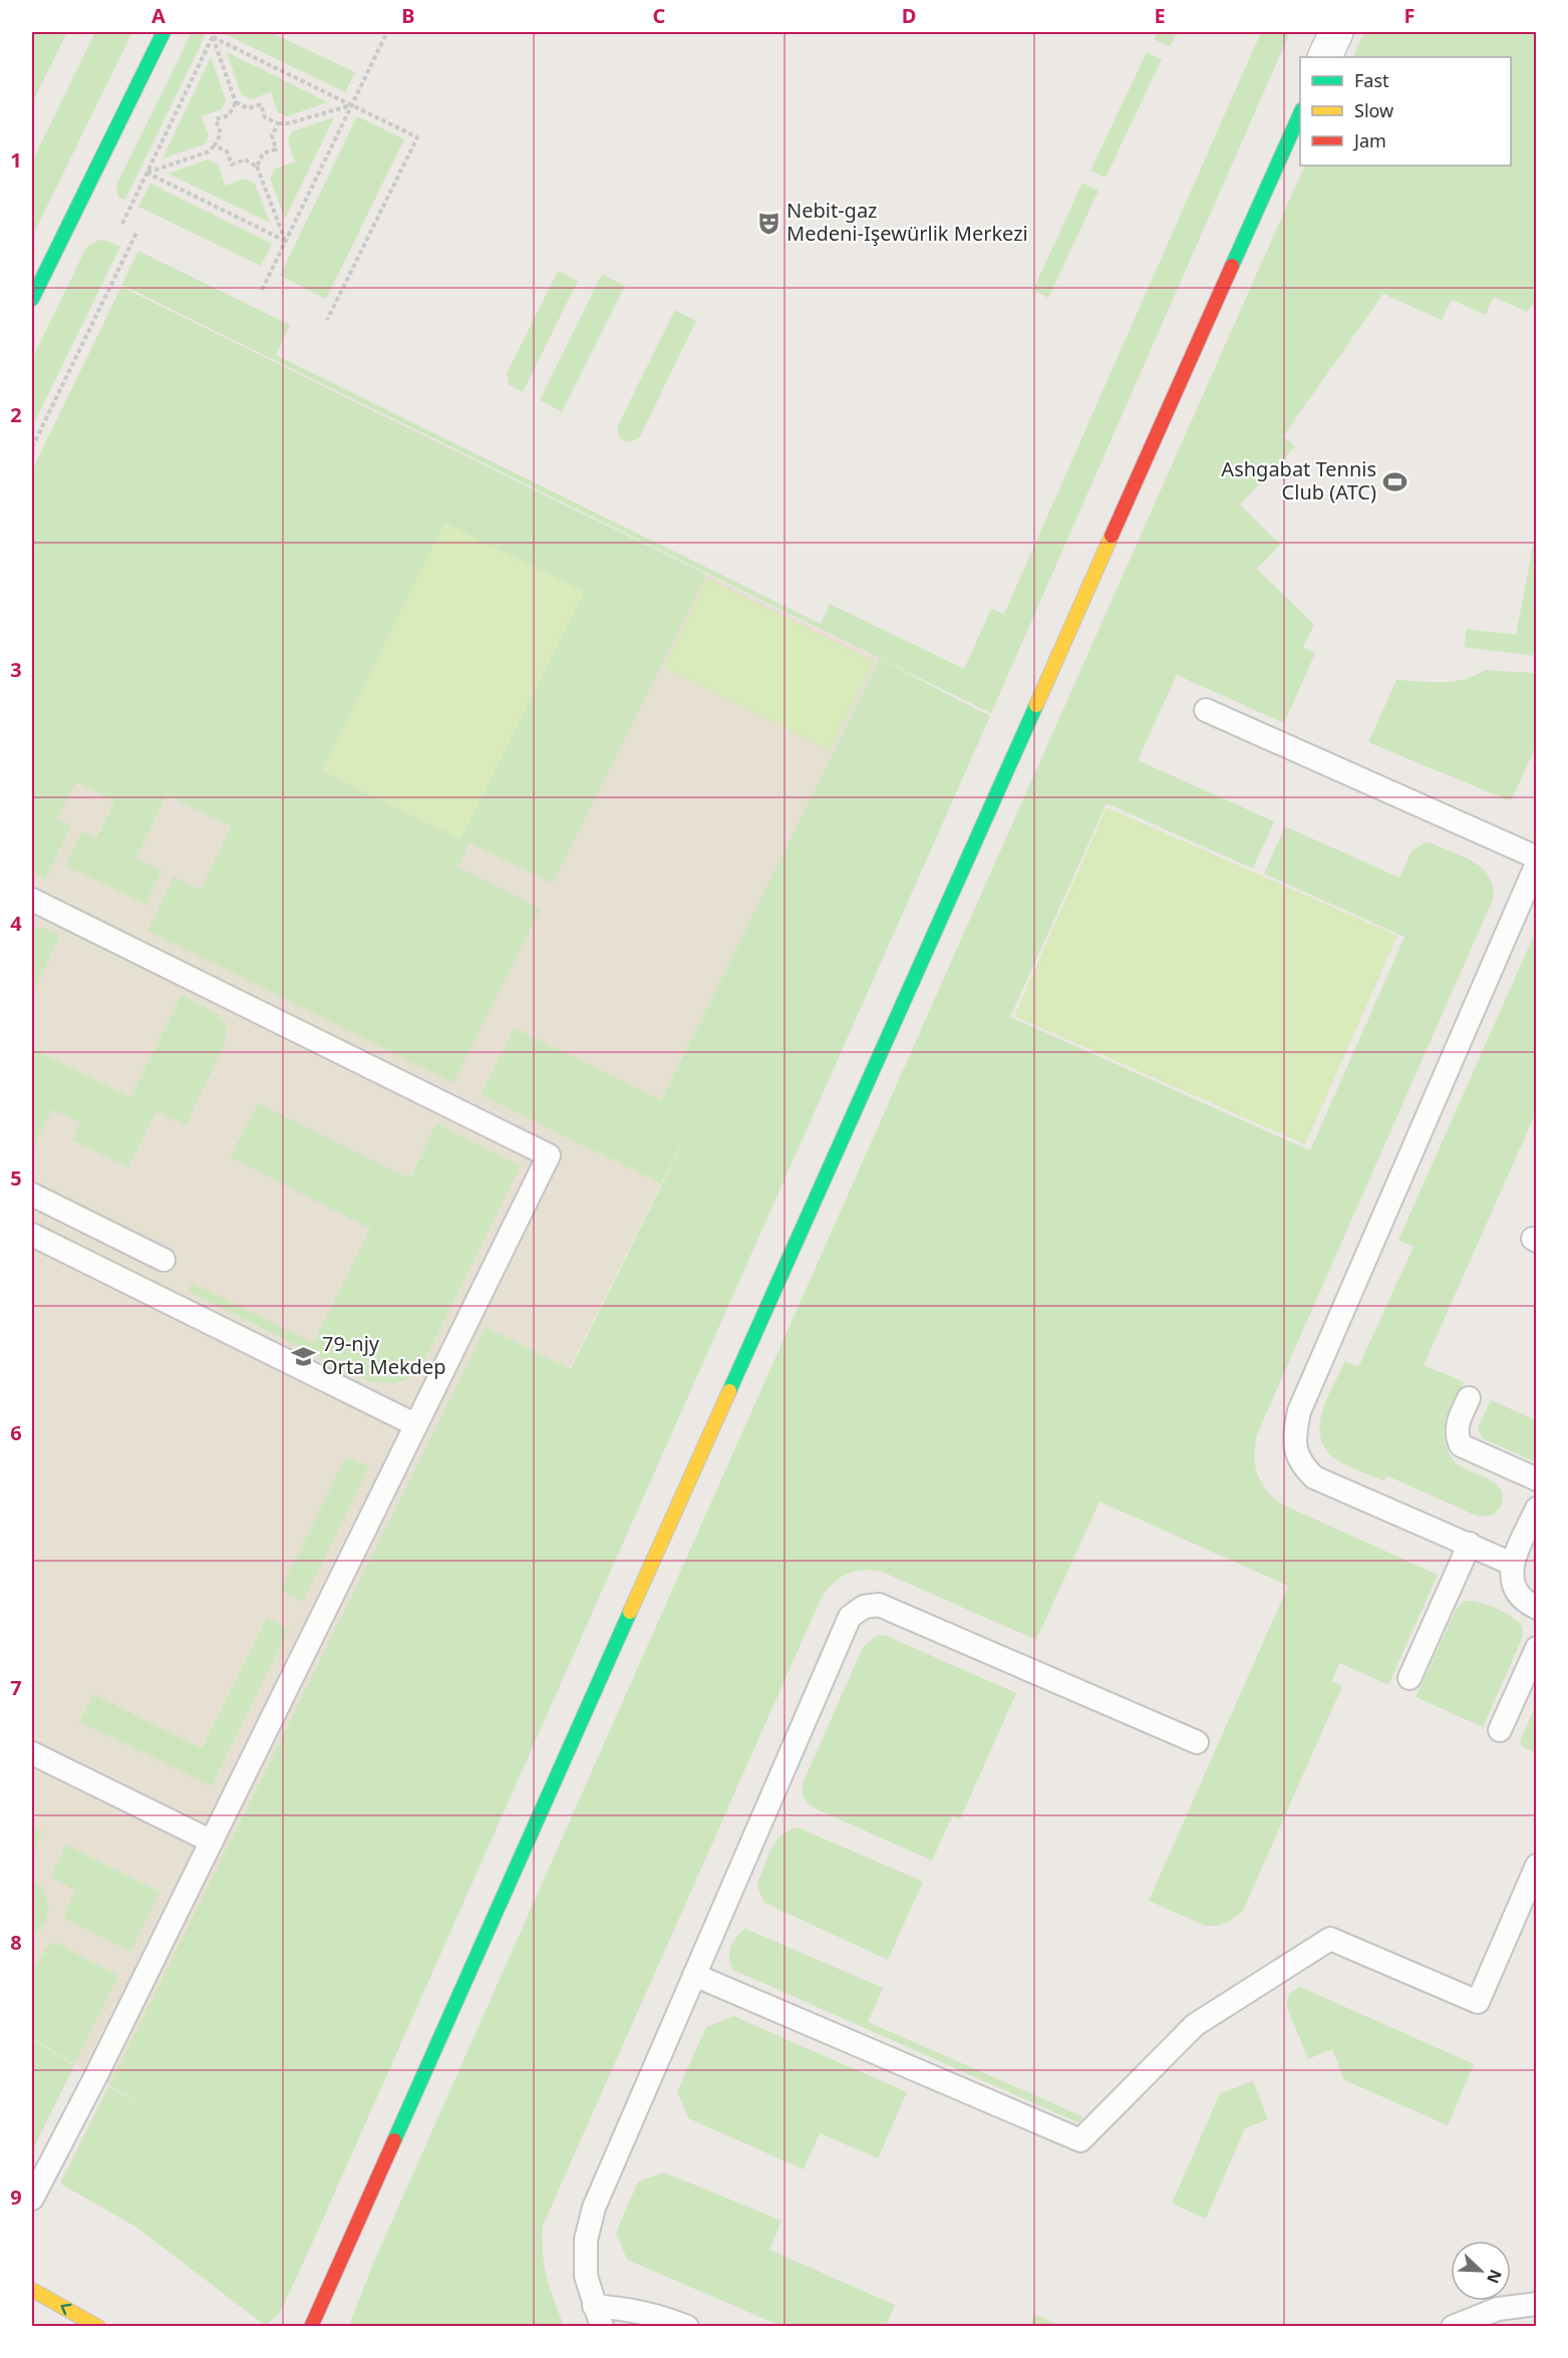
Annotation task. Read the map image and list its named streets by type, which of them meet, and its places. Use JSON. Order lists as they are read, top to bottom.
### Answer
{
  "places": {
    "theatre": ["Nebit-gaz Medeni-Işewürlik Merkezi"],
    "sports": ["Ashgabat Tennis Club (ATC)"],
    "school or university": ["79-njy Orta Mekdep"]
  },
  "legend": ["Fast", "Slow", "Jam"],
  "north": "bottom right",
  "grid": {
    "columns": [
      "A",
      "B",
      "C",
      "D",
      "E",
      "F"
    ],
    "rows": [
      "1",
      "2",
      "3",
      "4",
      "5",
      "6",
      "7",
      "8",
      "9"
    ]
  }
}
